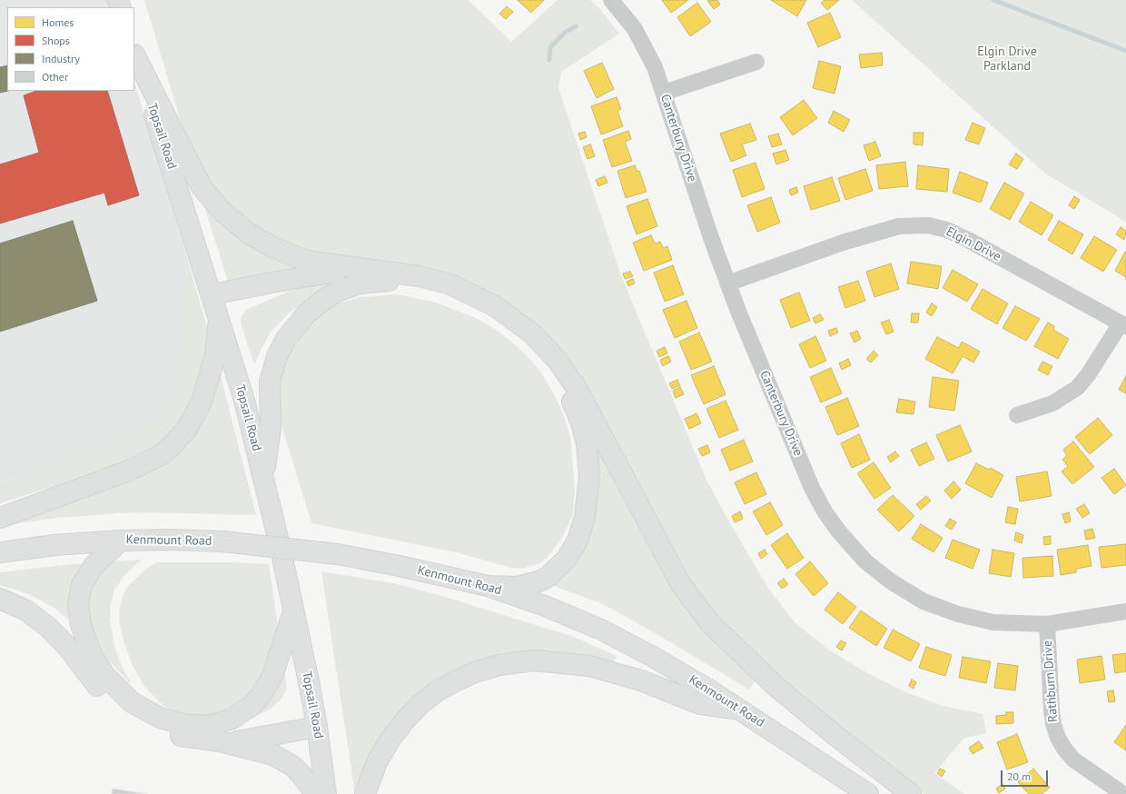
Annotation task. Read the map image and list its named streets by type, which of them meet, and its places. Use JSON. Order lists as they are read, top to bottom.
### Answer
{
  "streets": {
    "main road": ["Topsail Road", "Kenmount Road"],
    "street": ["Canterbury Drive", "Elgin Drive", "Rathburn Drive"]
  },
  "crossings": [
    ["Canterbury Drive", "Elgin Drive"],
    ["Canterbury Drive", "Rathburn Drive"]
  ],
  "parks": ["Elgin Drive Parkland"],
  "legend": [
    "Homes",
    "Shops",
    "Industry",
    "Other"
  ],
  "scale_bar": "20 m"
}
